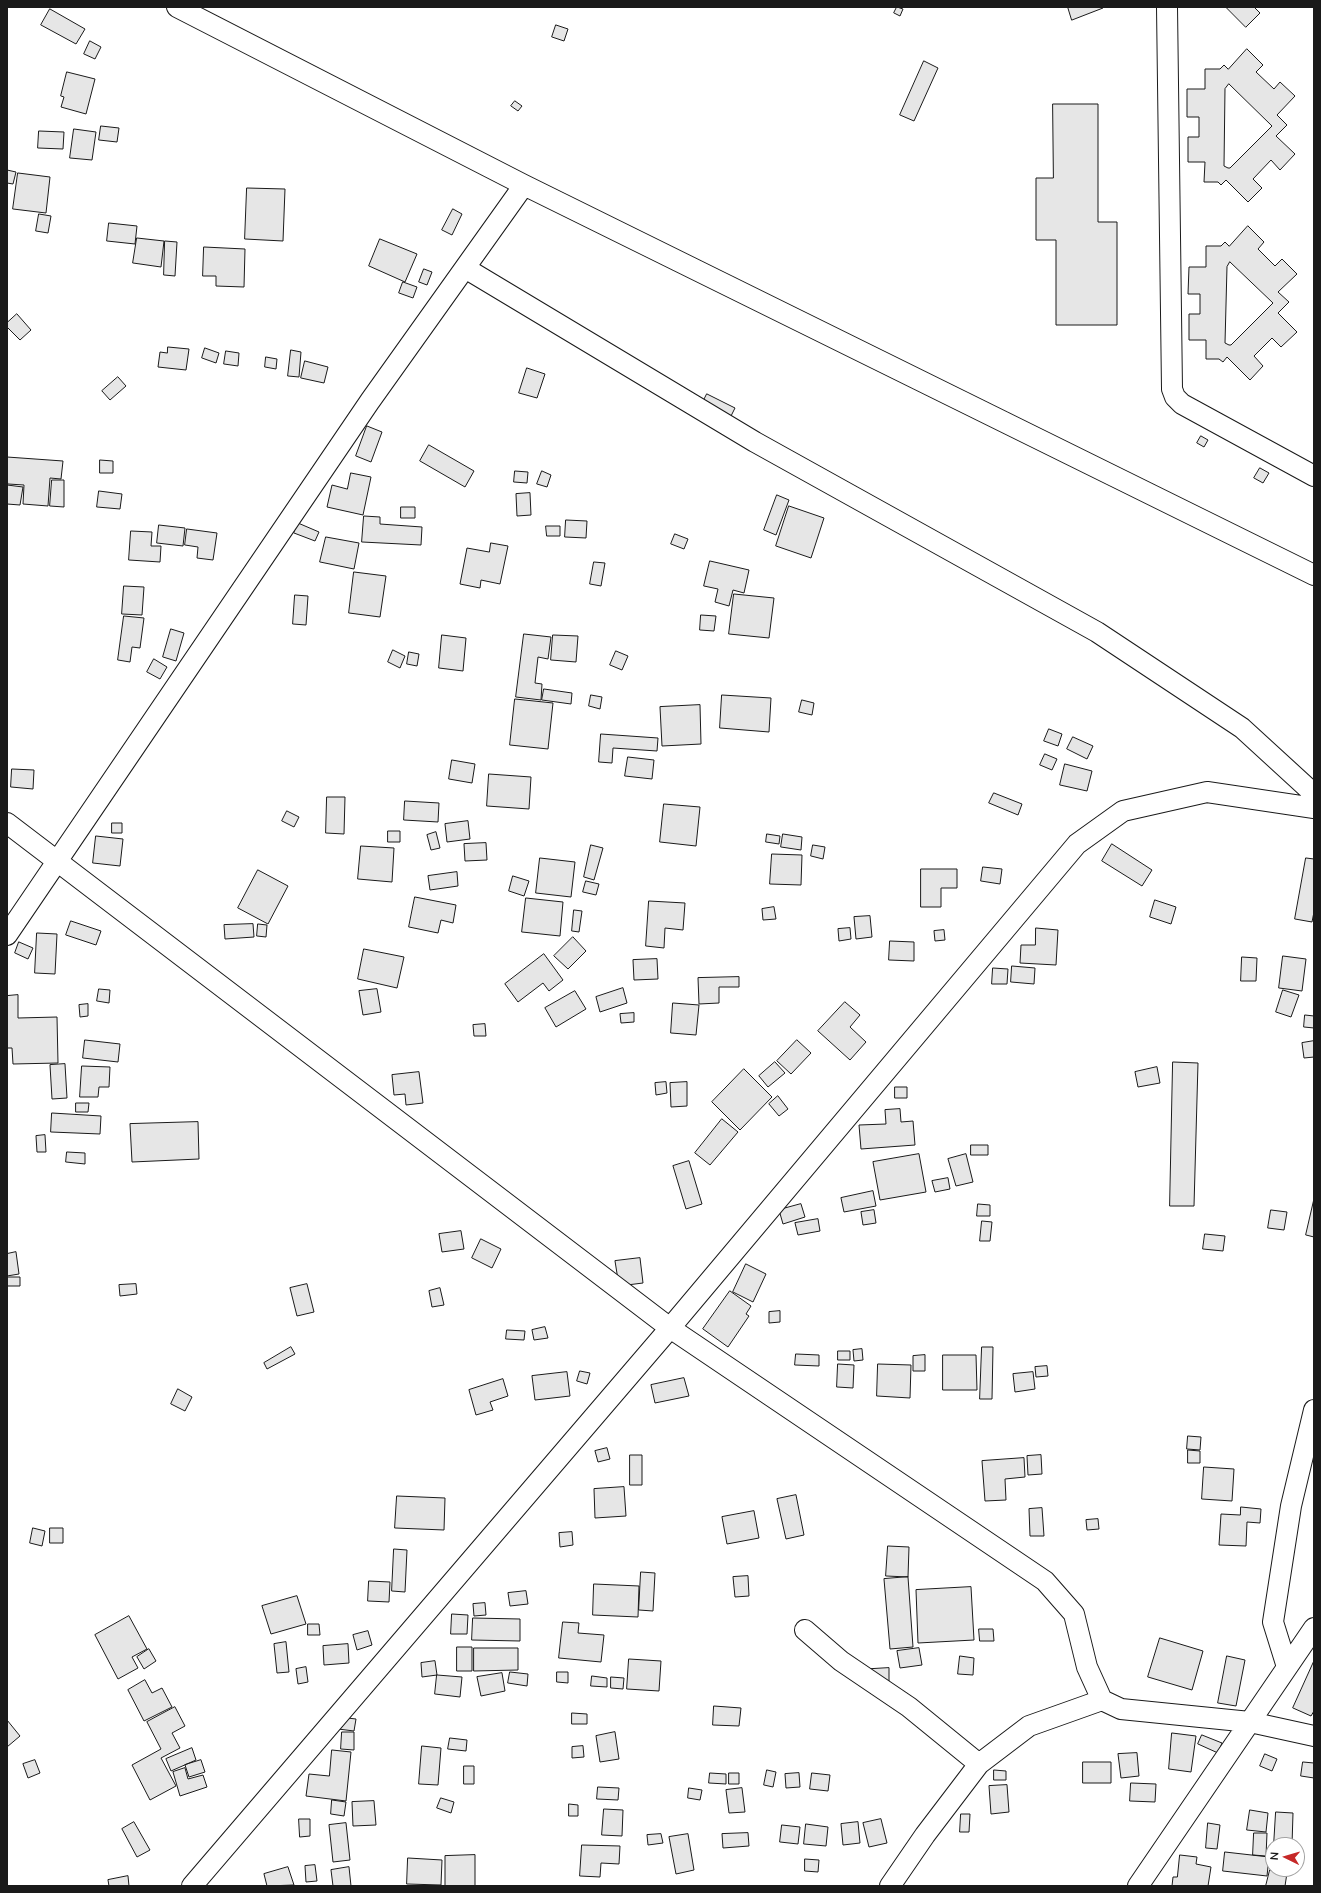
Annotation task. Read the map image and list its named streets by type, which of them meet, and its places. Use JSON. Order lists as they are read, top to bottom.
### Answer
{
  "north": "left"
}
